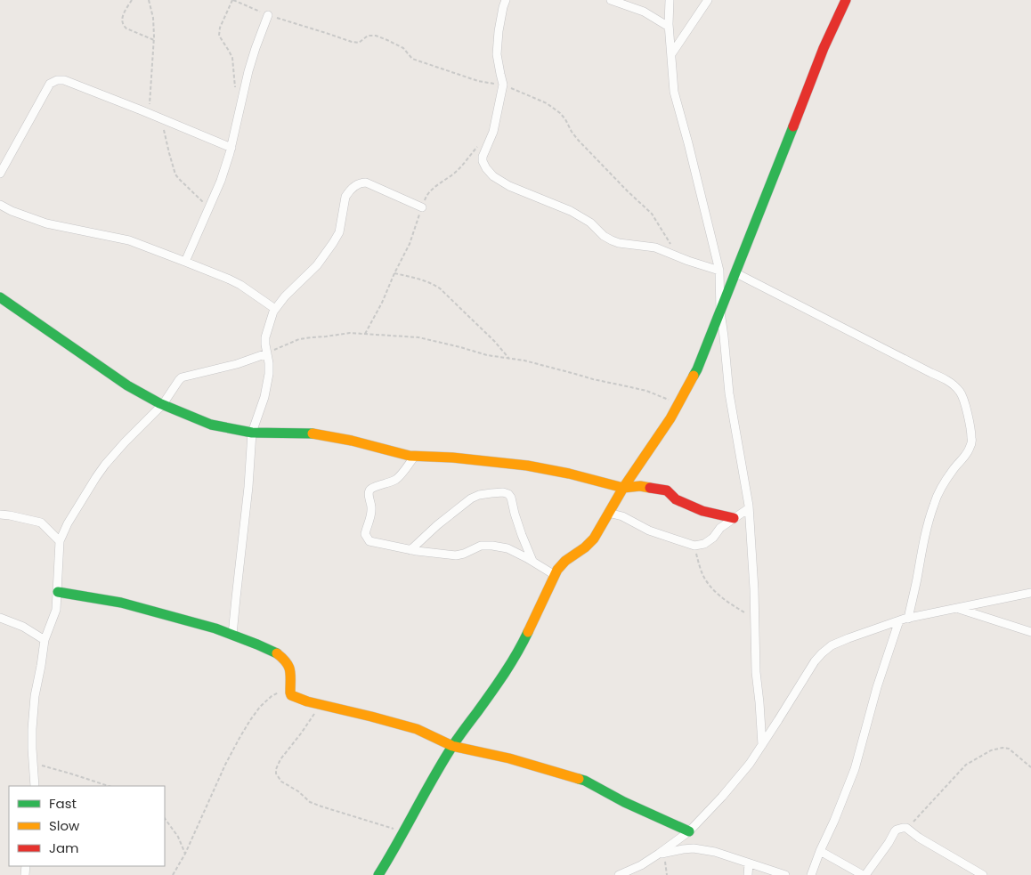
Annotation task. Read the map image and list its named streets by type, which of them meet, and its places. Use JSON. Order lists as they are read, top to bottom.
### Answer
{
  "legend": ["Fast", "Slow", "Jam"]
}
